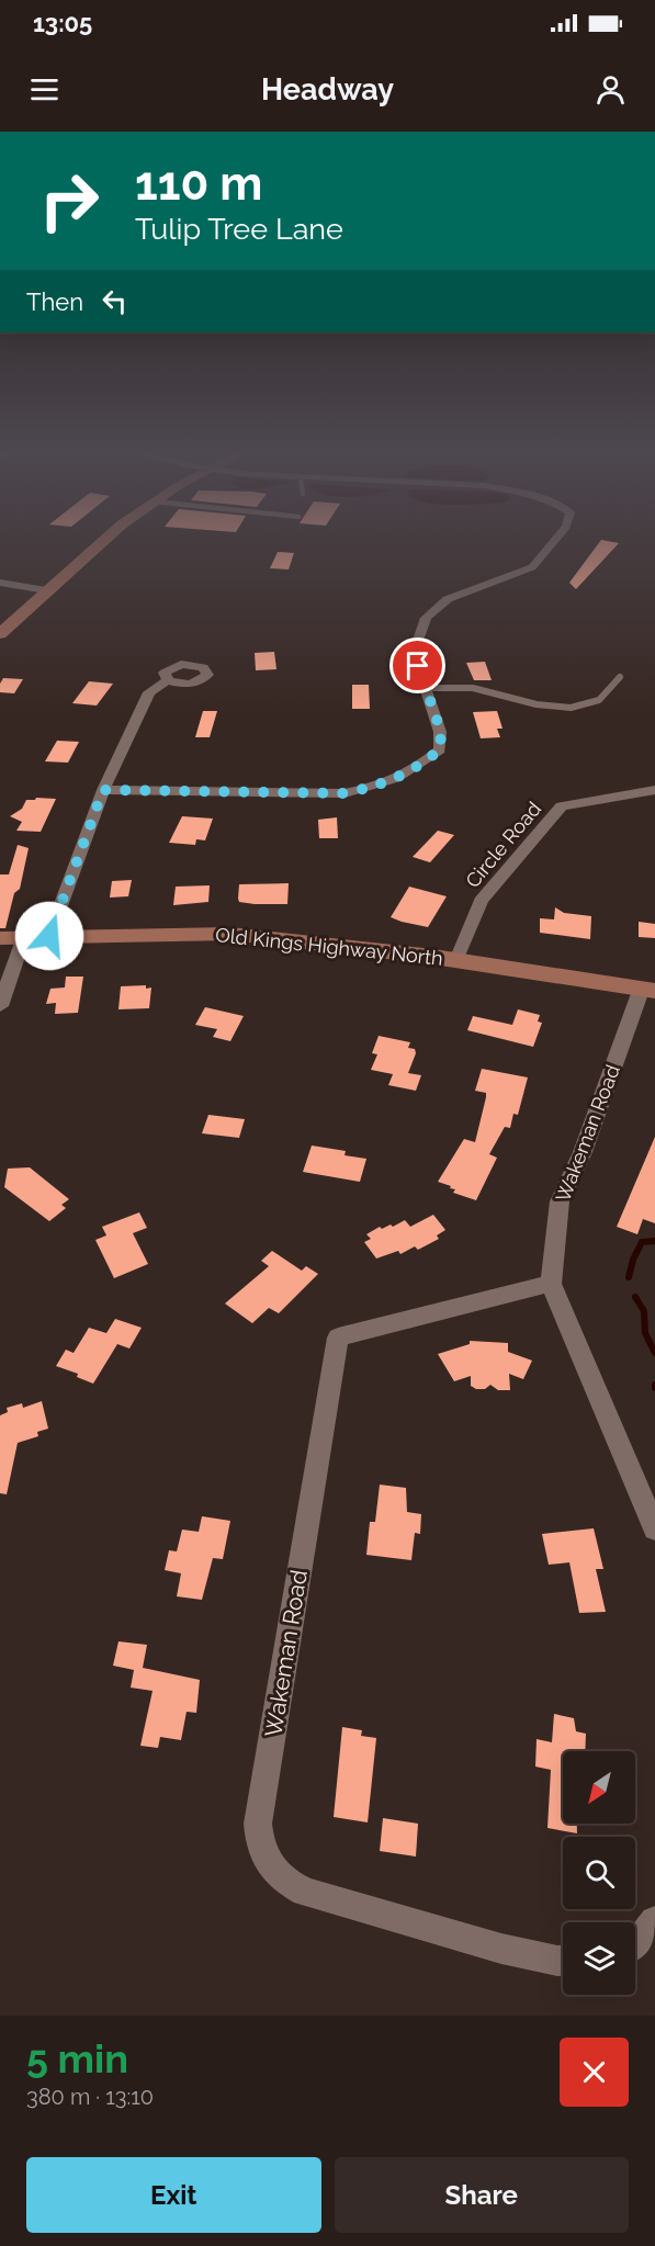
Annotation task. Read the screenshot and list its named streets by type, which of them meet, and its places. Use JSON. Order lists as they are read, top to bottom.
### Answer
{
  "streets": {
    "street": ["Circle Road", "Old Kings Highway North", "Wakeman Road"]
  },
  "crossings": [
    ["Circle Road", "Old Kings Highway North"],
    ["Old Kings Highway North", "Wakeman Road"]
  ],
  "north": "bottom left",
  "page": {
    "status": "13:05",
    "header": "Headway",
    "turn": ["110 m", "Tulip Tree Lane"],
    "then": "Then",
    "heading": ["5 min", "380 m · 13:10"],
    "buttons": ["Exit", "Share"]
  }
}
